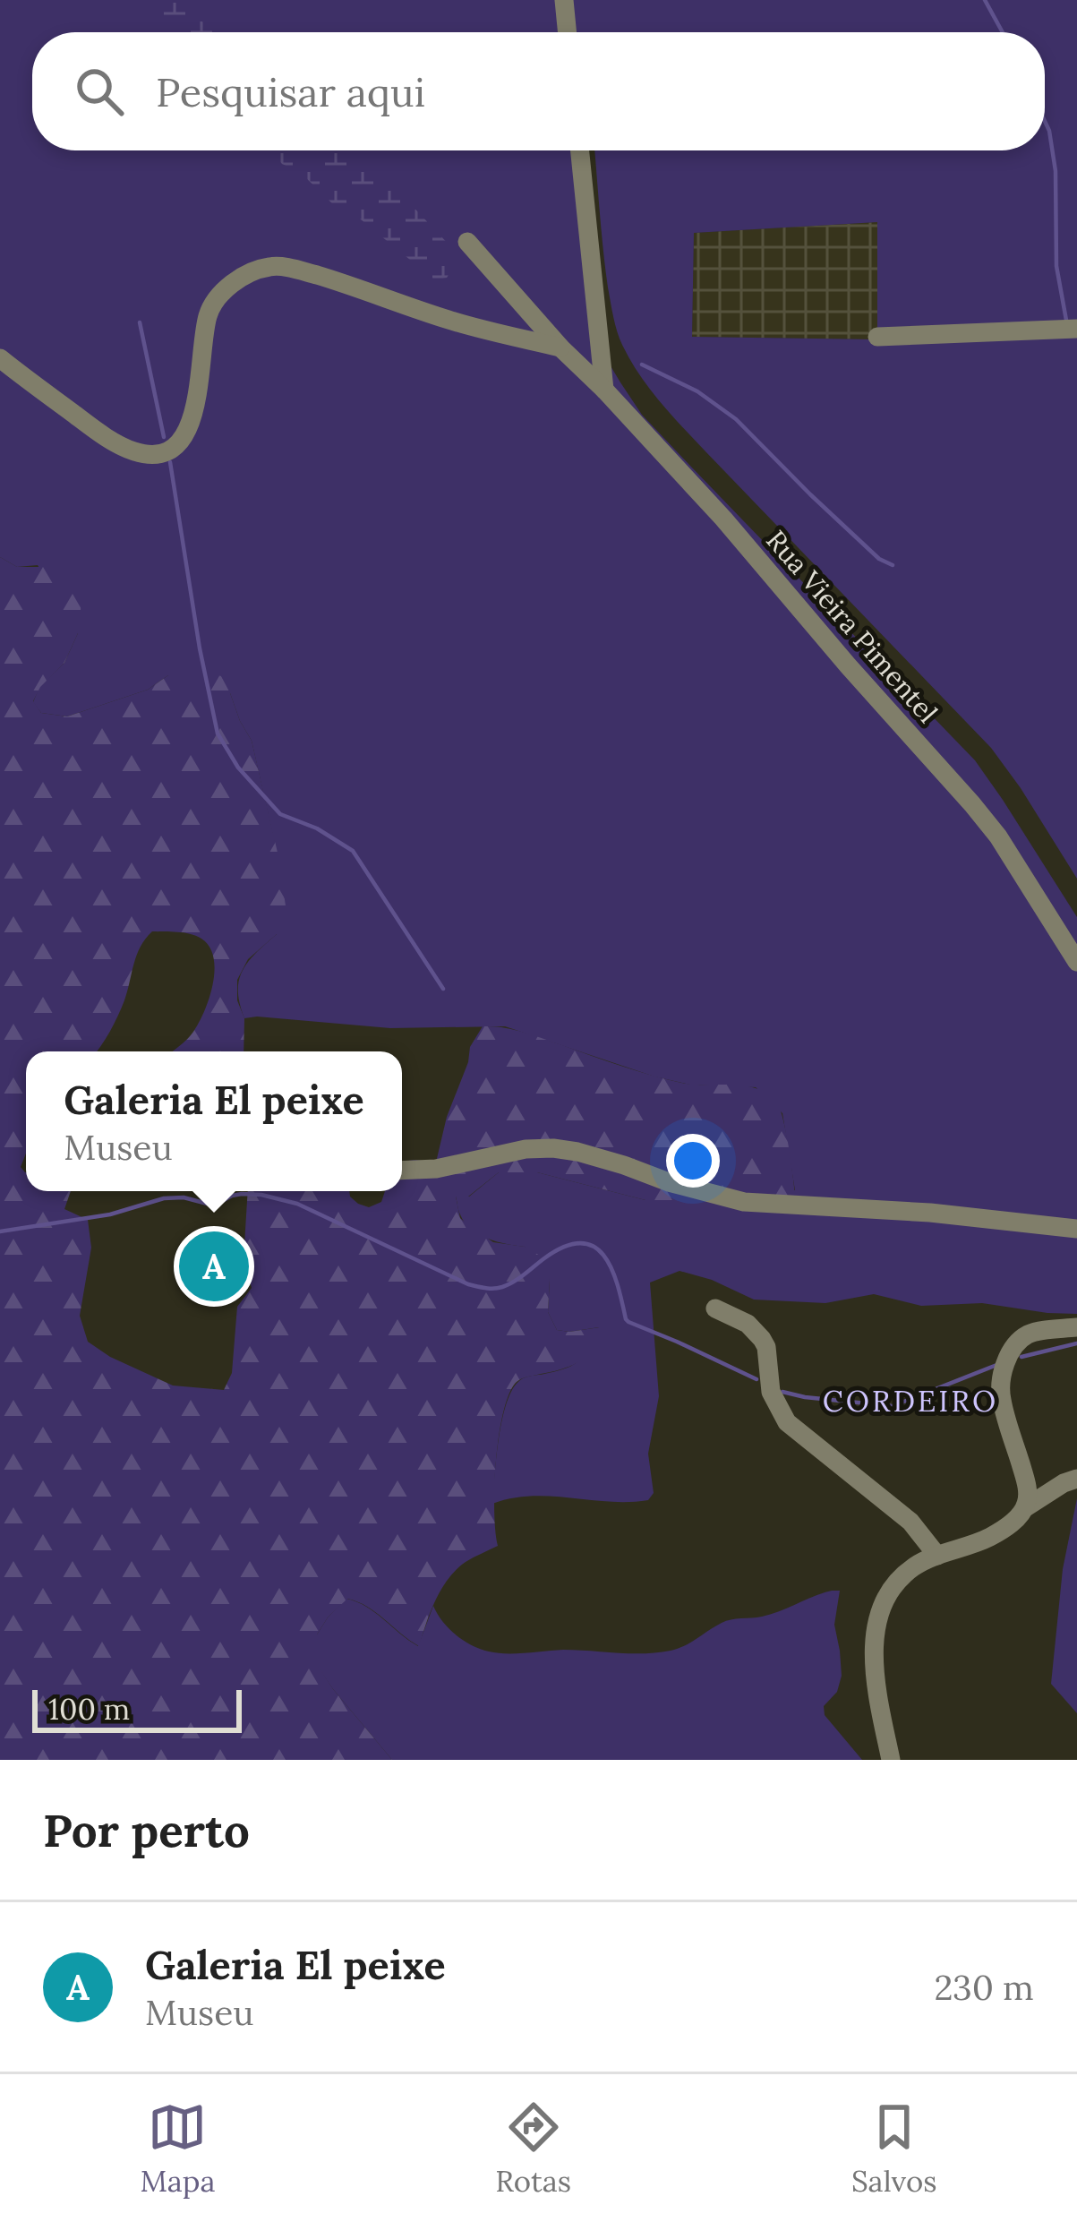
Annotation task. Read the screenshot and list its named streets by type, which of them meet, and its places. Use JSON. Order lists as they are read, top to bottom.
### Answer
{
  "streets": {
    "street": ["Rua Vieira Pimentel"]
  },
  "districts": ["CORDEIRO"],
  "scale_bar": "100 m",
  "page": {
    "search": "Pesquisar aqui",
    "popup": ["Galeria El peixe", "Museu"],
    "pins": "A",
    "scale": "100 m",
    "heading": "Por perto",
    "list": [
      {
        "mark": "A",
        "name": "Galeria El peixe",
        "note": "Museu",
        "value": "230 m"
      }
    ],
    "nav": ["Mapa", "Rotas", "Salvos"]
  }
}
